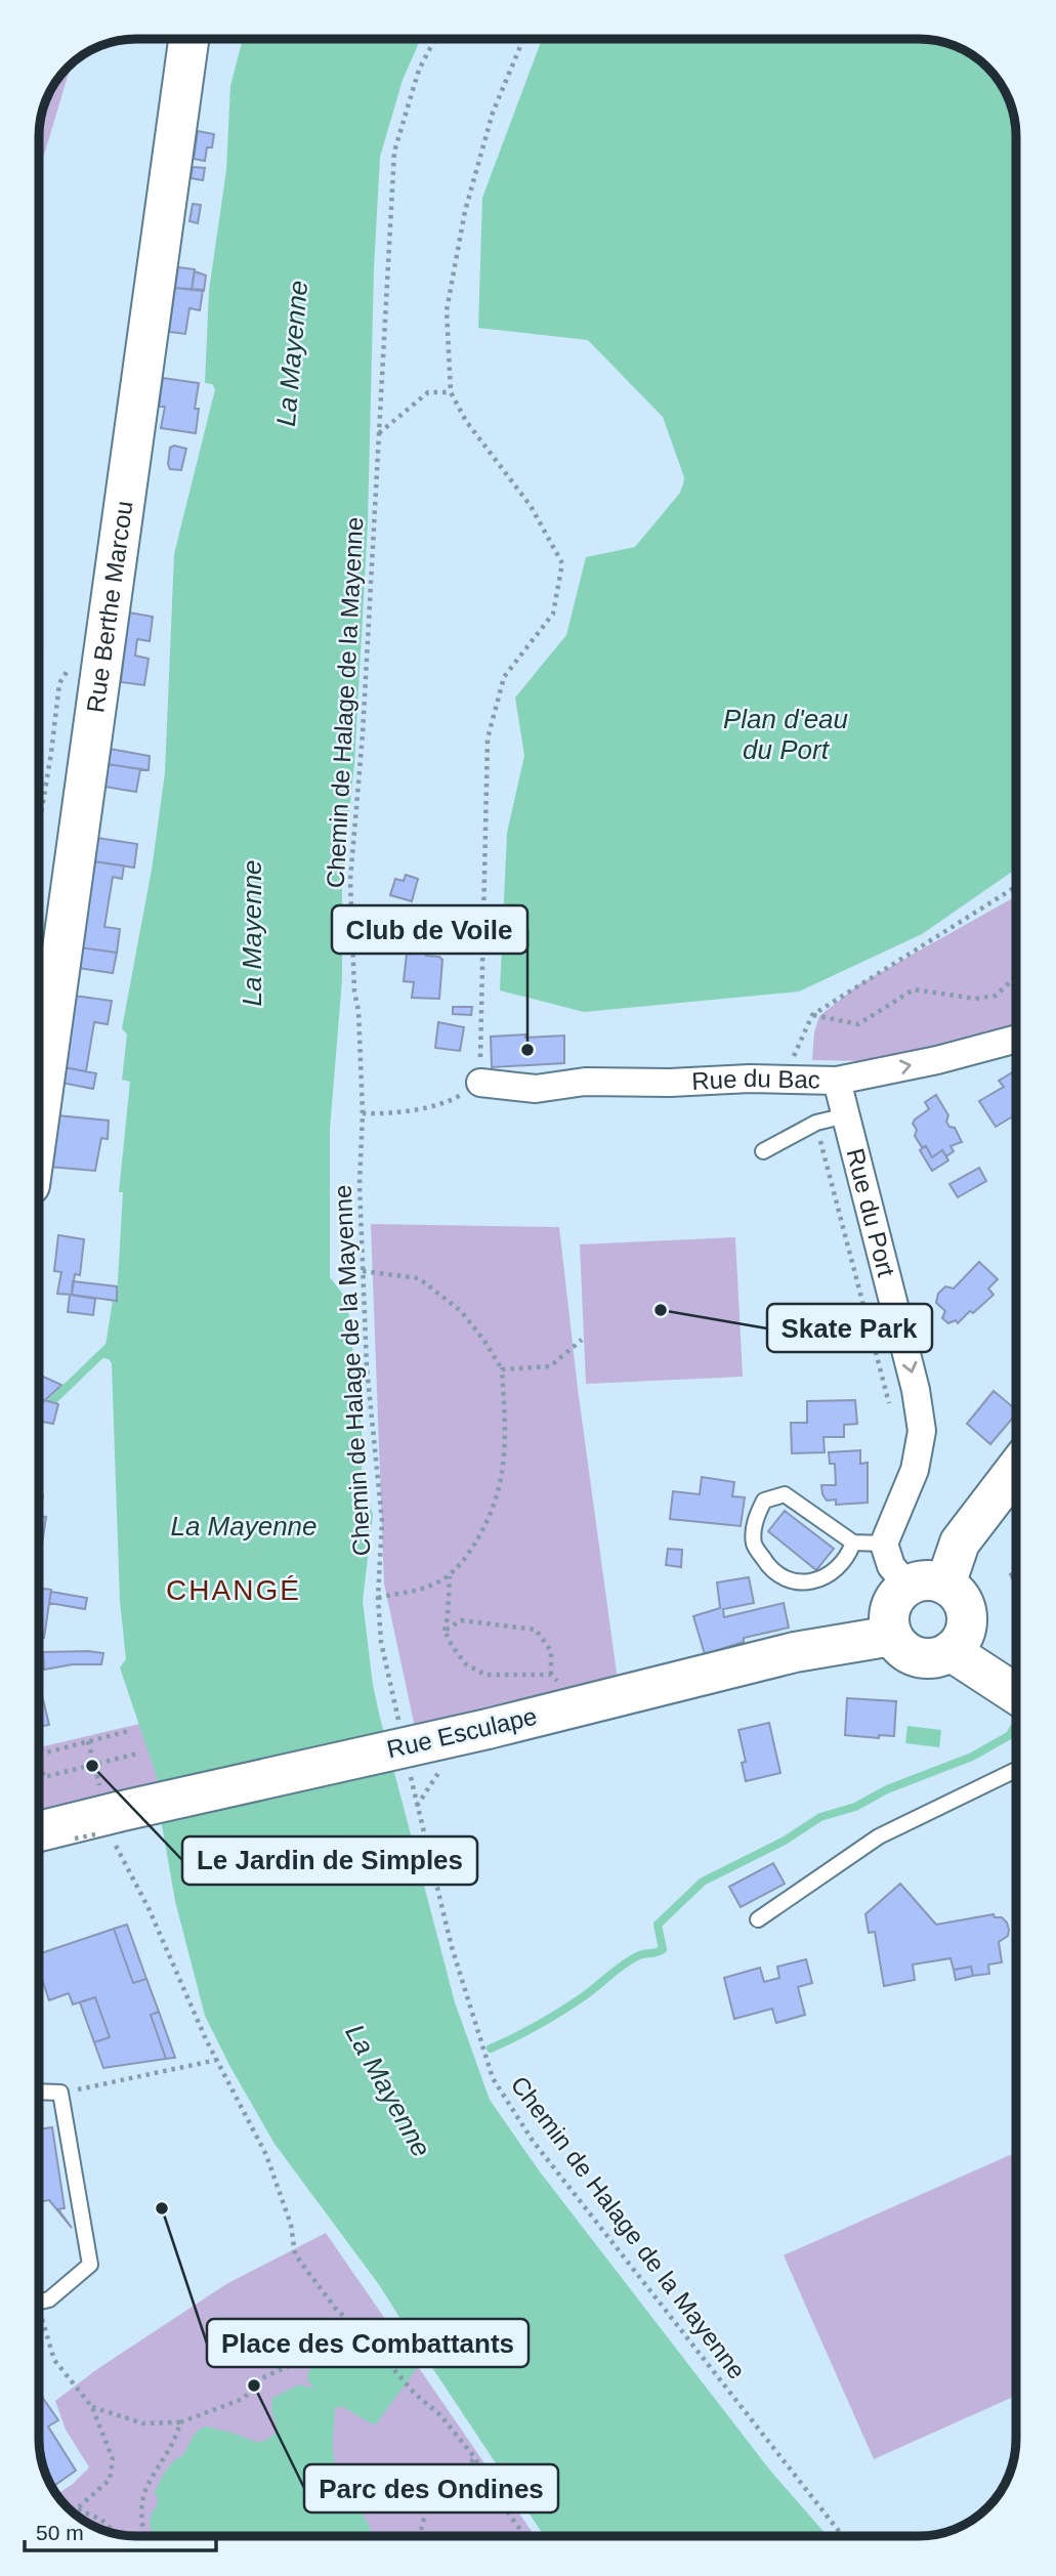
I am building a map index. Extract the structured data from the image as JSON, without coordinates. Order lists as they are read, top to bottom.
{
  "streets": {
    "street": [
      "Rue Berthe Marcou",
      "Rue du Bac",
      "Rue du Port",
      "Rue Esculape"
    ],
    "path": ["Chemin de Halage de la Mayenne"]
  },
  "crossings": [
    ["Rue du Bac", "Rue du Port"]
  ],
  "one_way": ["Rue du Port"],
  "districts": ["CHANGÉ"],
  "water": ["La Mayenne", "Plan d'eau du Port"],
  "places": [
    "Club de Voile",
    "Skate Park",
    "Le Jardin de Simples",
    "Place des Combattants",
    "Parc des Ondines"
  ],
  "scale_bar": "50 m"
}
